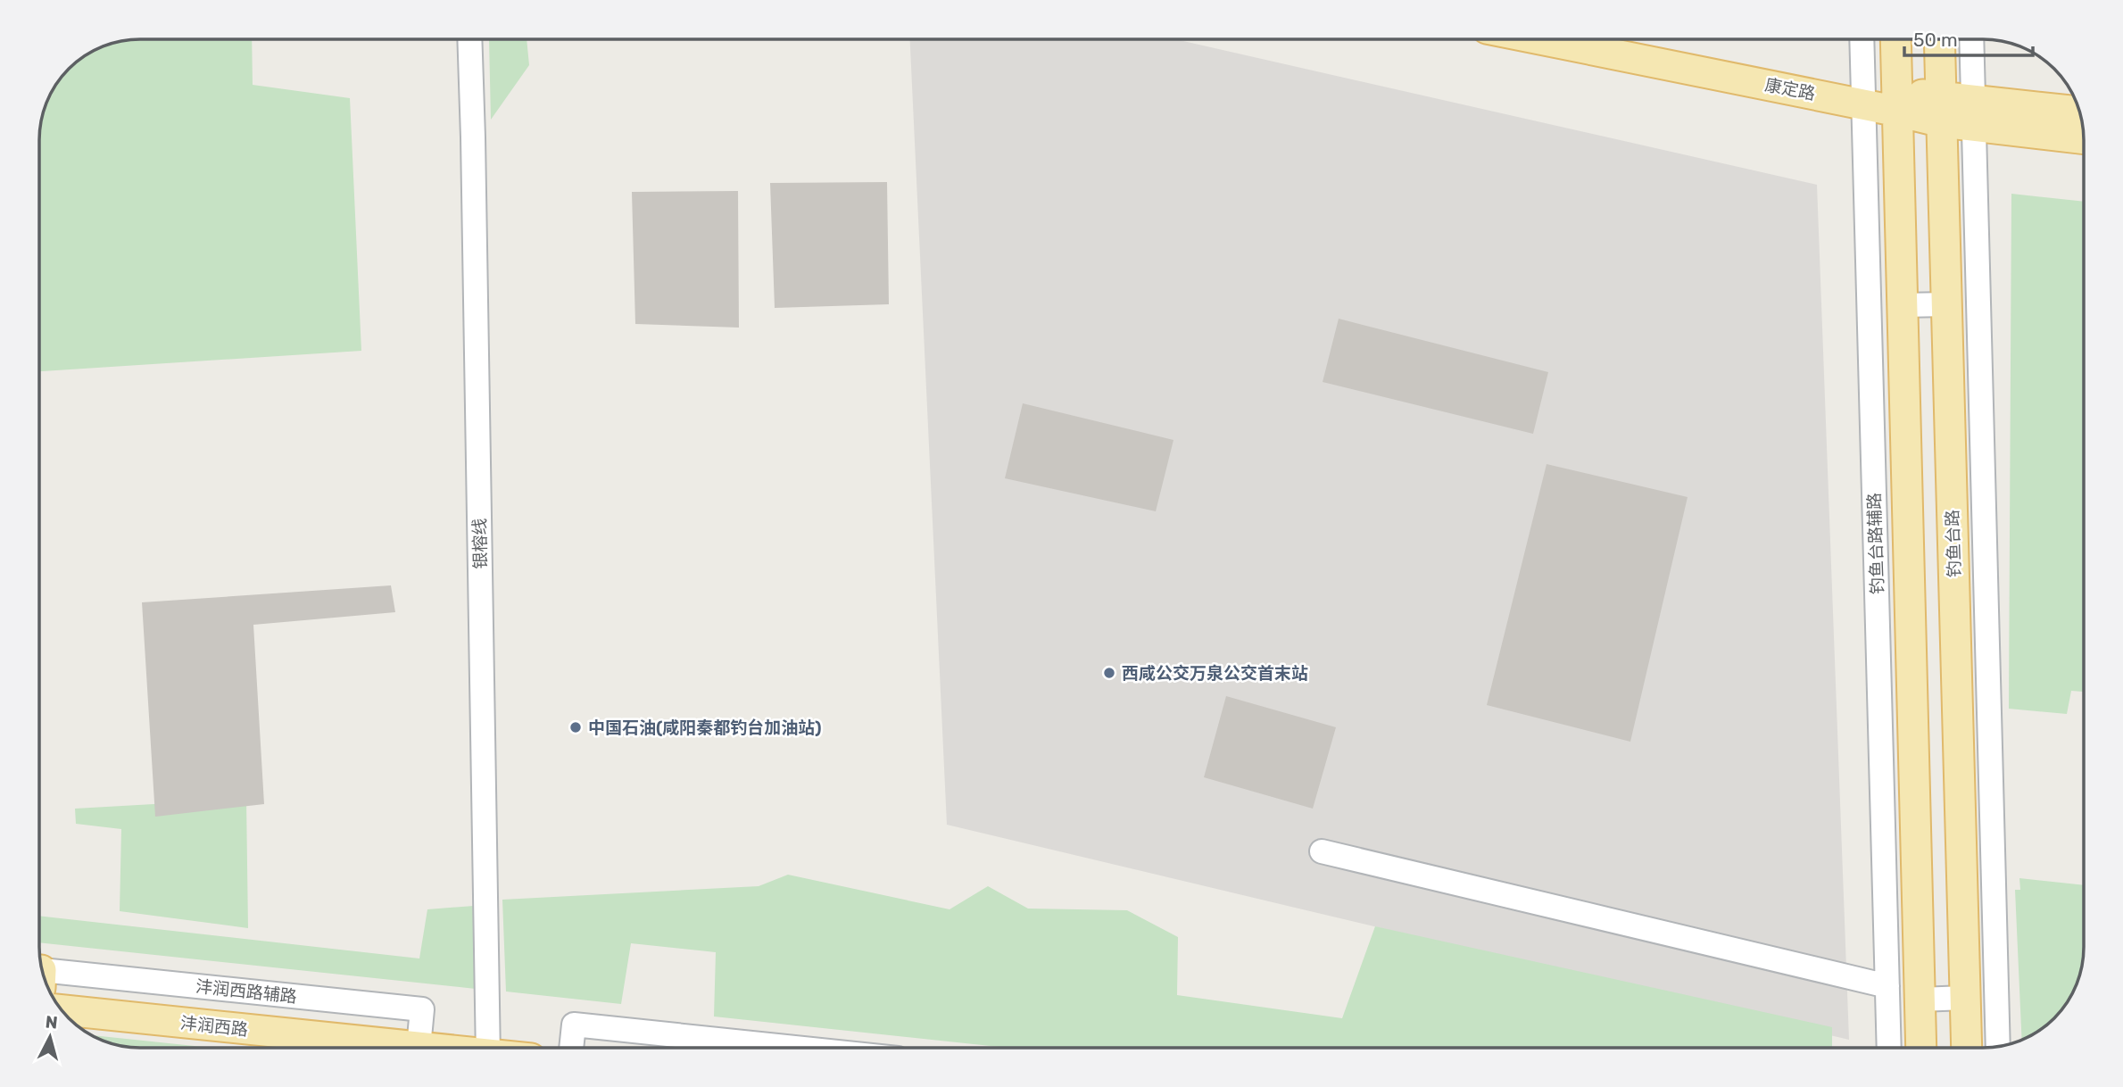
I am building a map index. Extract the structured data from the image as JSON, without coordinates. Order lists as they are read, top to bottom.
{
  "streets": {
    "main road": ["康定路", "钓鱼台路", "沣润西路"],
    "street": ["银榕线", "钓鱼台路辅路", "沣润西路辅路"]
  },
  "crossings": [
    ["康定路", "钓鱼台路辅路"],
    ["康定路", "钓鱼台路"],
    ["沣润西路辅路", "沣润西路"]
  ],
  "places": ["西咸公交万泉公交首末站", "中国石油(咸阳秦都钓台加油站)"],
  "scale_bar": "50 m",
  "north": "top"
}
